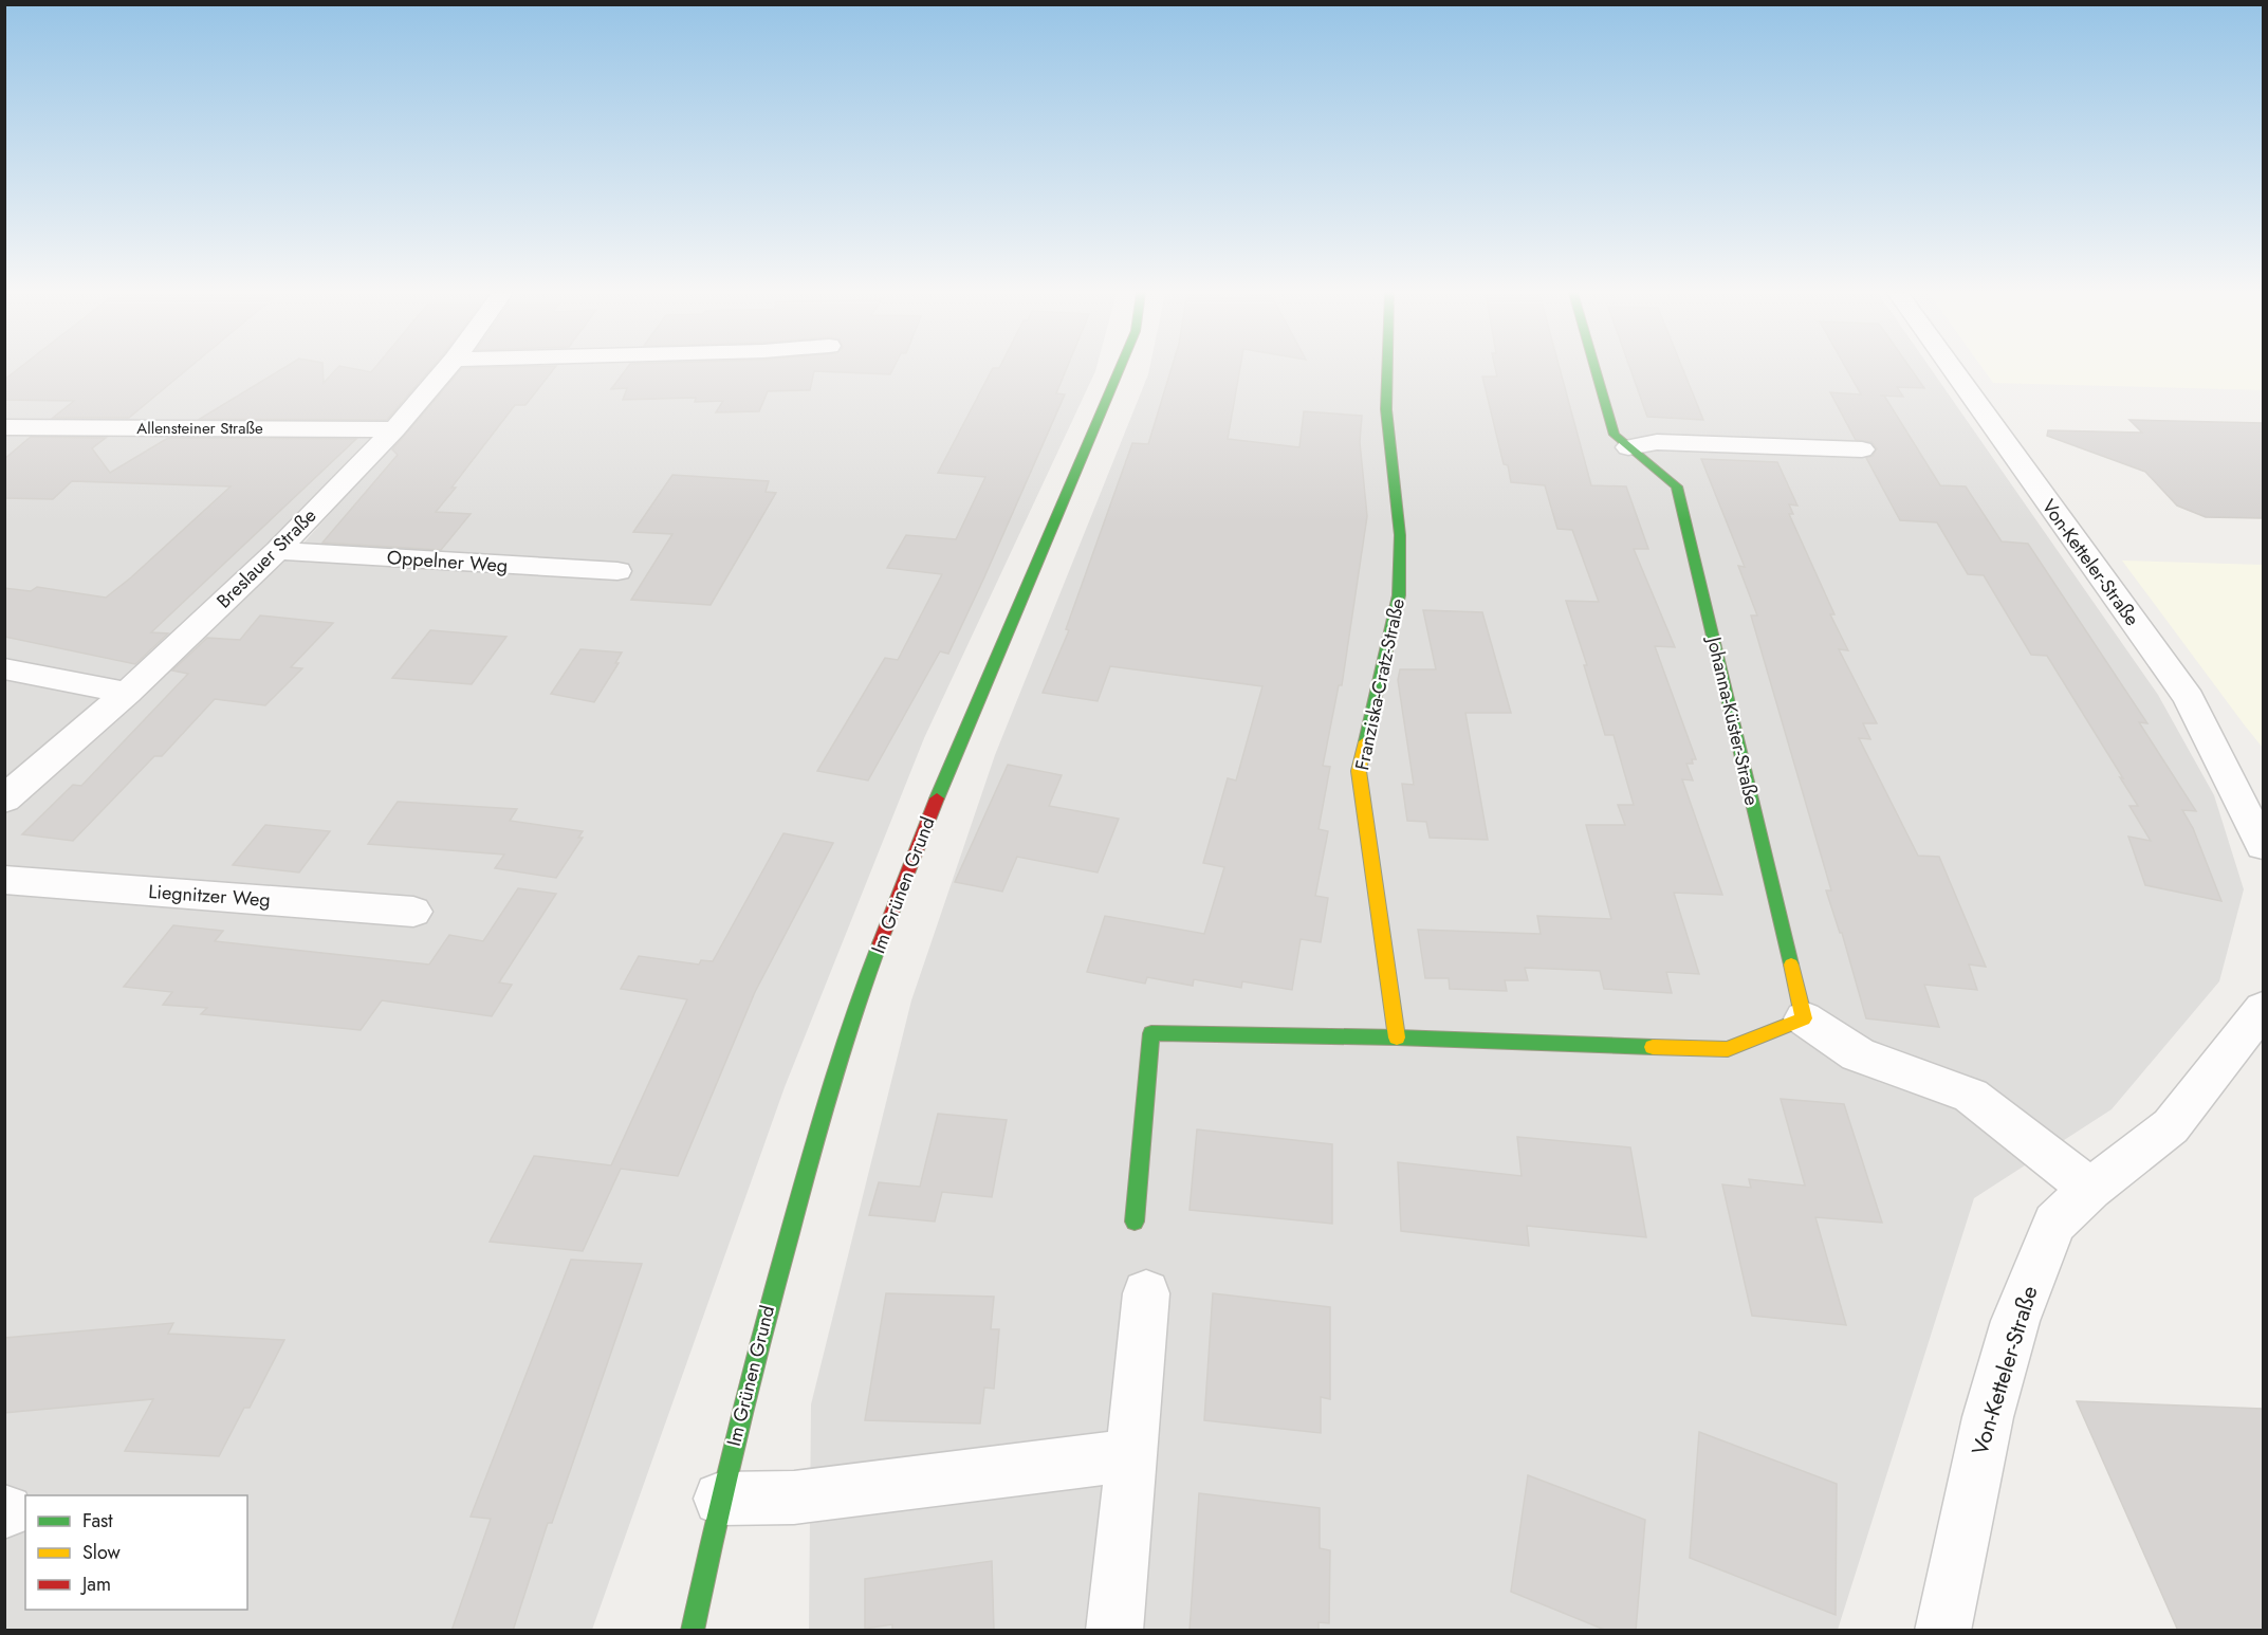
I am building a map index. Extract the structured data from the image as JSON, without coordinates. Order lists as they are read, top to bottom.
{
  "streets": {
    "street": [
      "Allensteiner Straße",
      "Breslauer Straße",
      "Oppelner Weg",
      "Von-Ketteler-Straße",
      "Franziska-Cratz-Straße",
      "Johanna-Küster-Straße",
      "Im Grünen Grund",
      "Liegnitzer Weg"
    ]
  },
  "crossings": [
    ["Allensteiner Straße", "Breslauer Straße"],
    ["Breslauer Straße", "Oppelner Weg"]
  ],
  "legend": ["Fast", "Slow", "Jam"]
}
